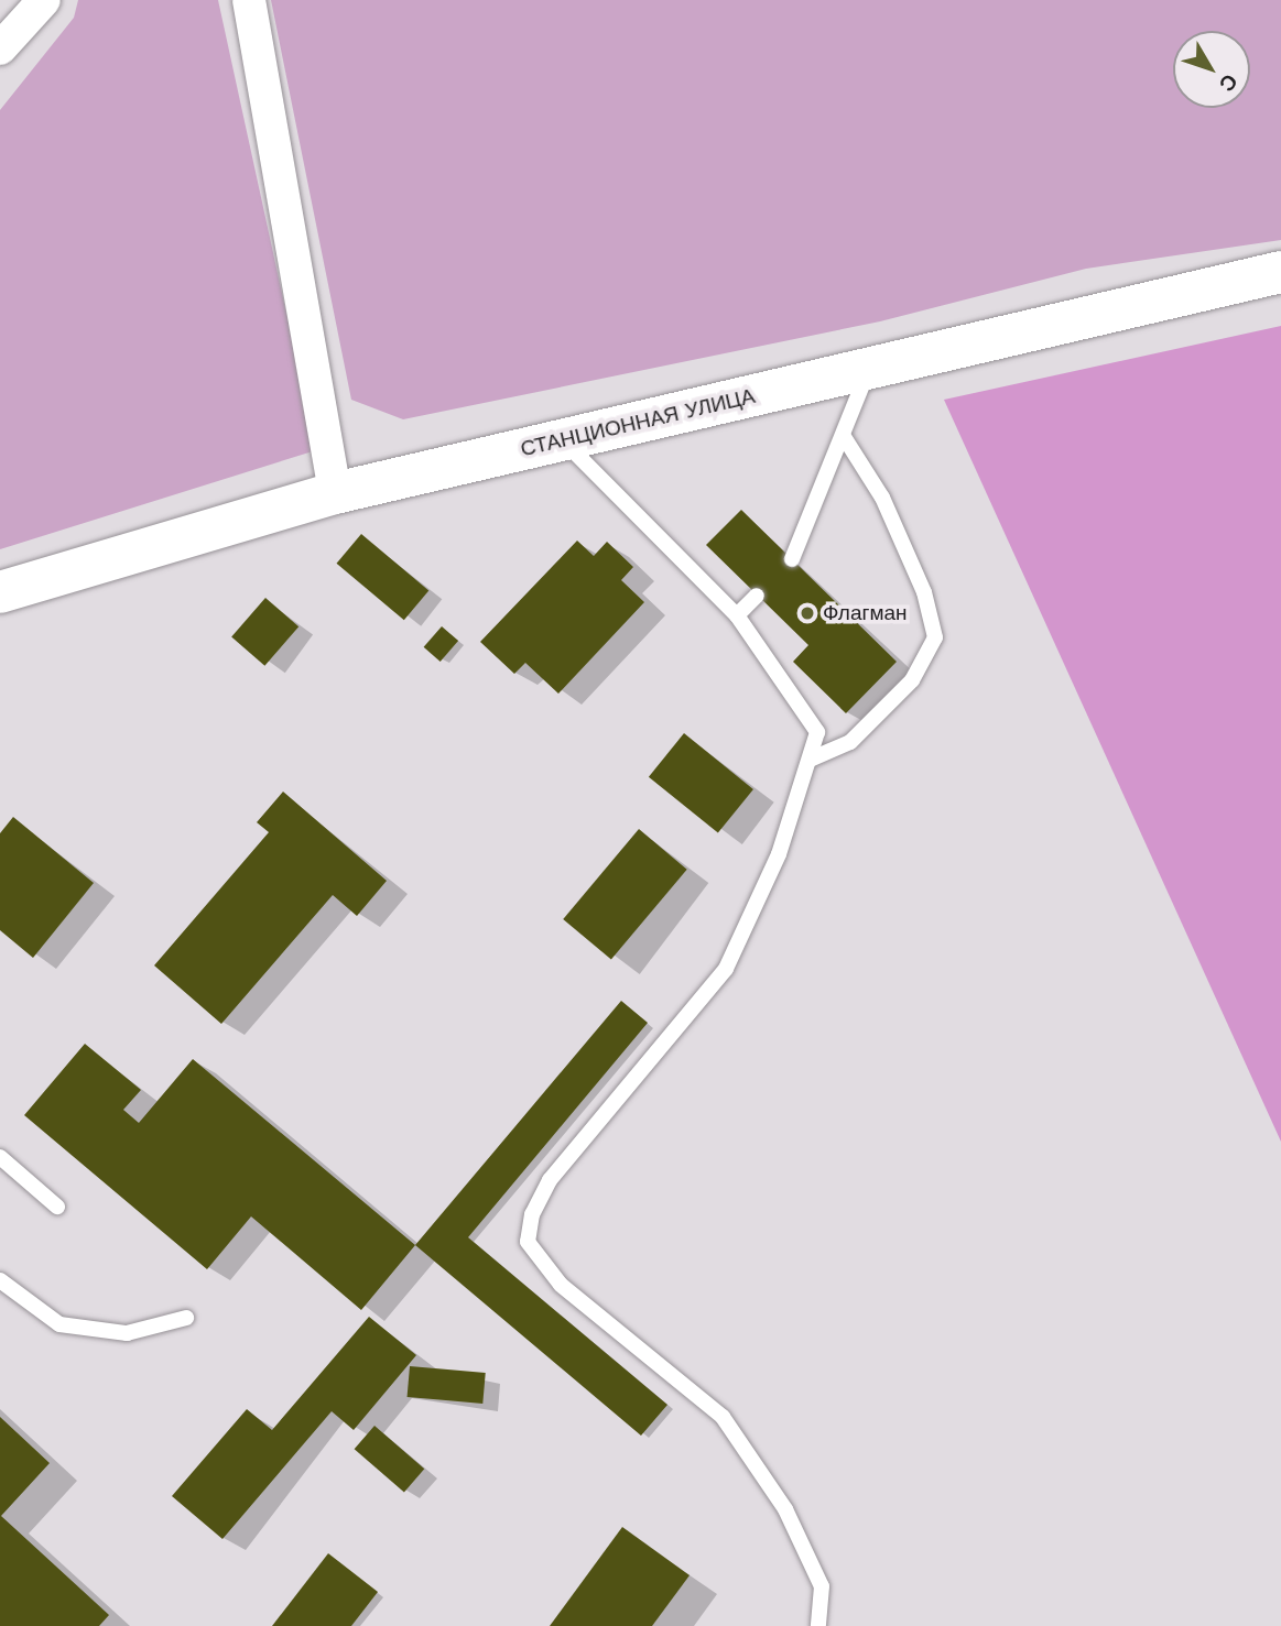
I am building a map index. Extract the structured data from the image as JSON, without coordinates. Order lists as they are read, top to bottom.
{
  "streets": {
    "main road": ["СТАНЦИОННАЯ УЛИЦА"]
  },
  "places": ["Флагман"],
  "north": "bottom right"
}
